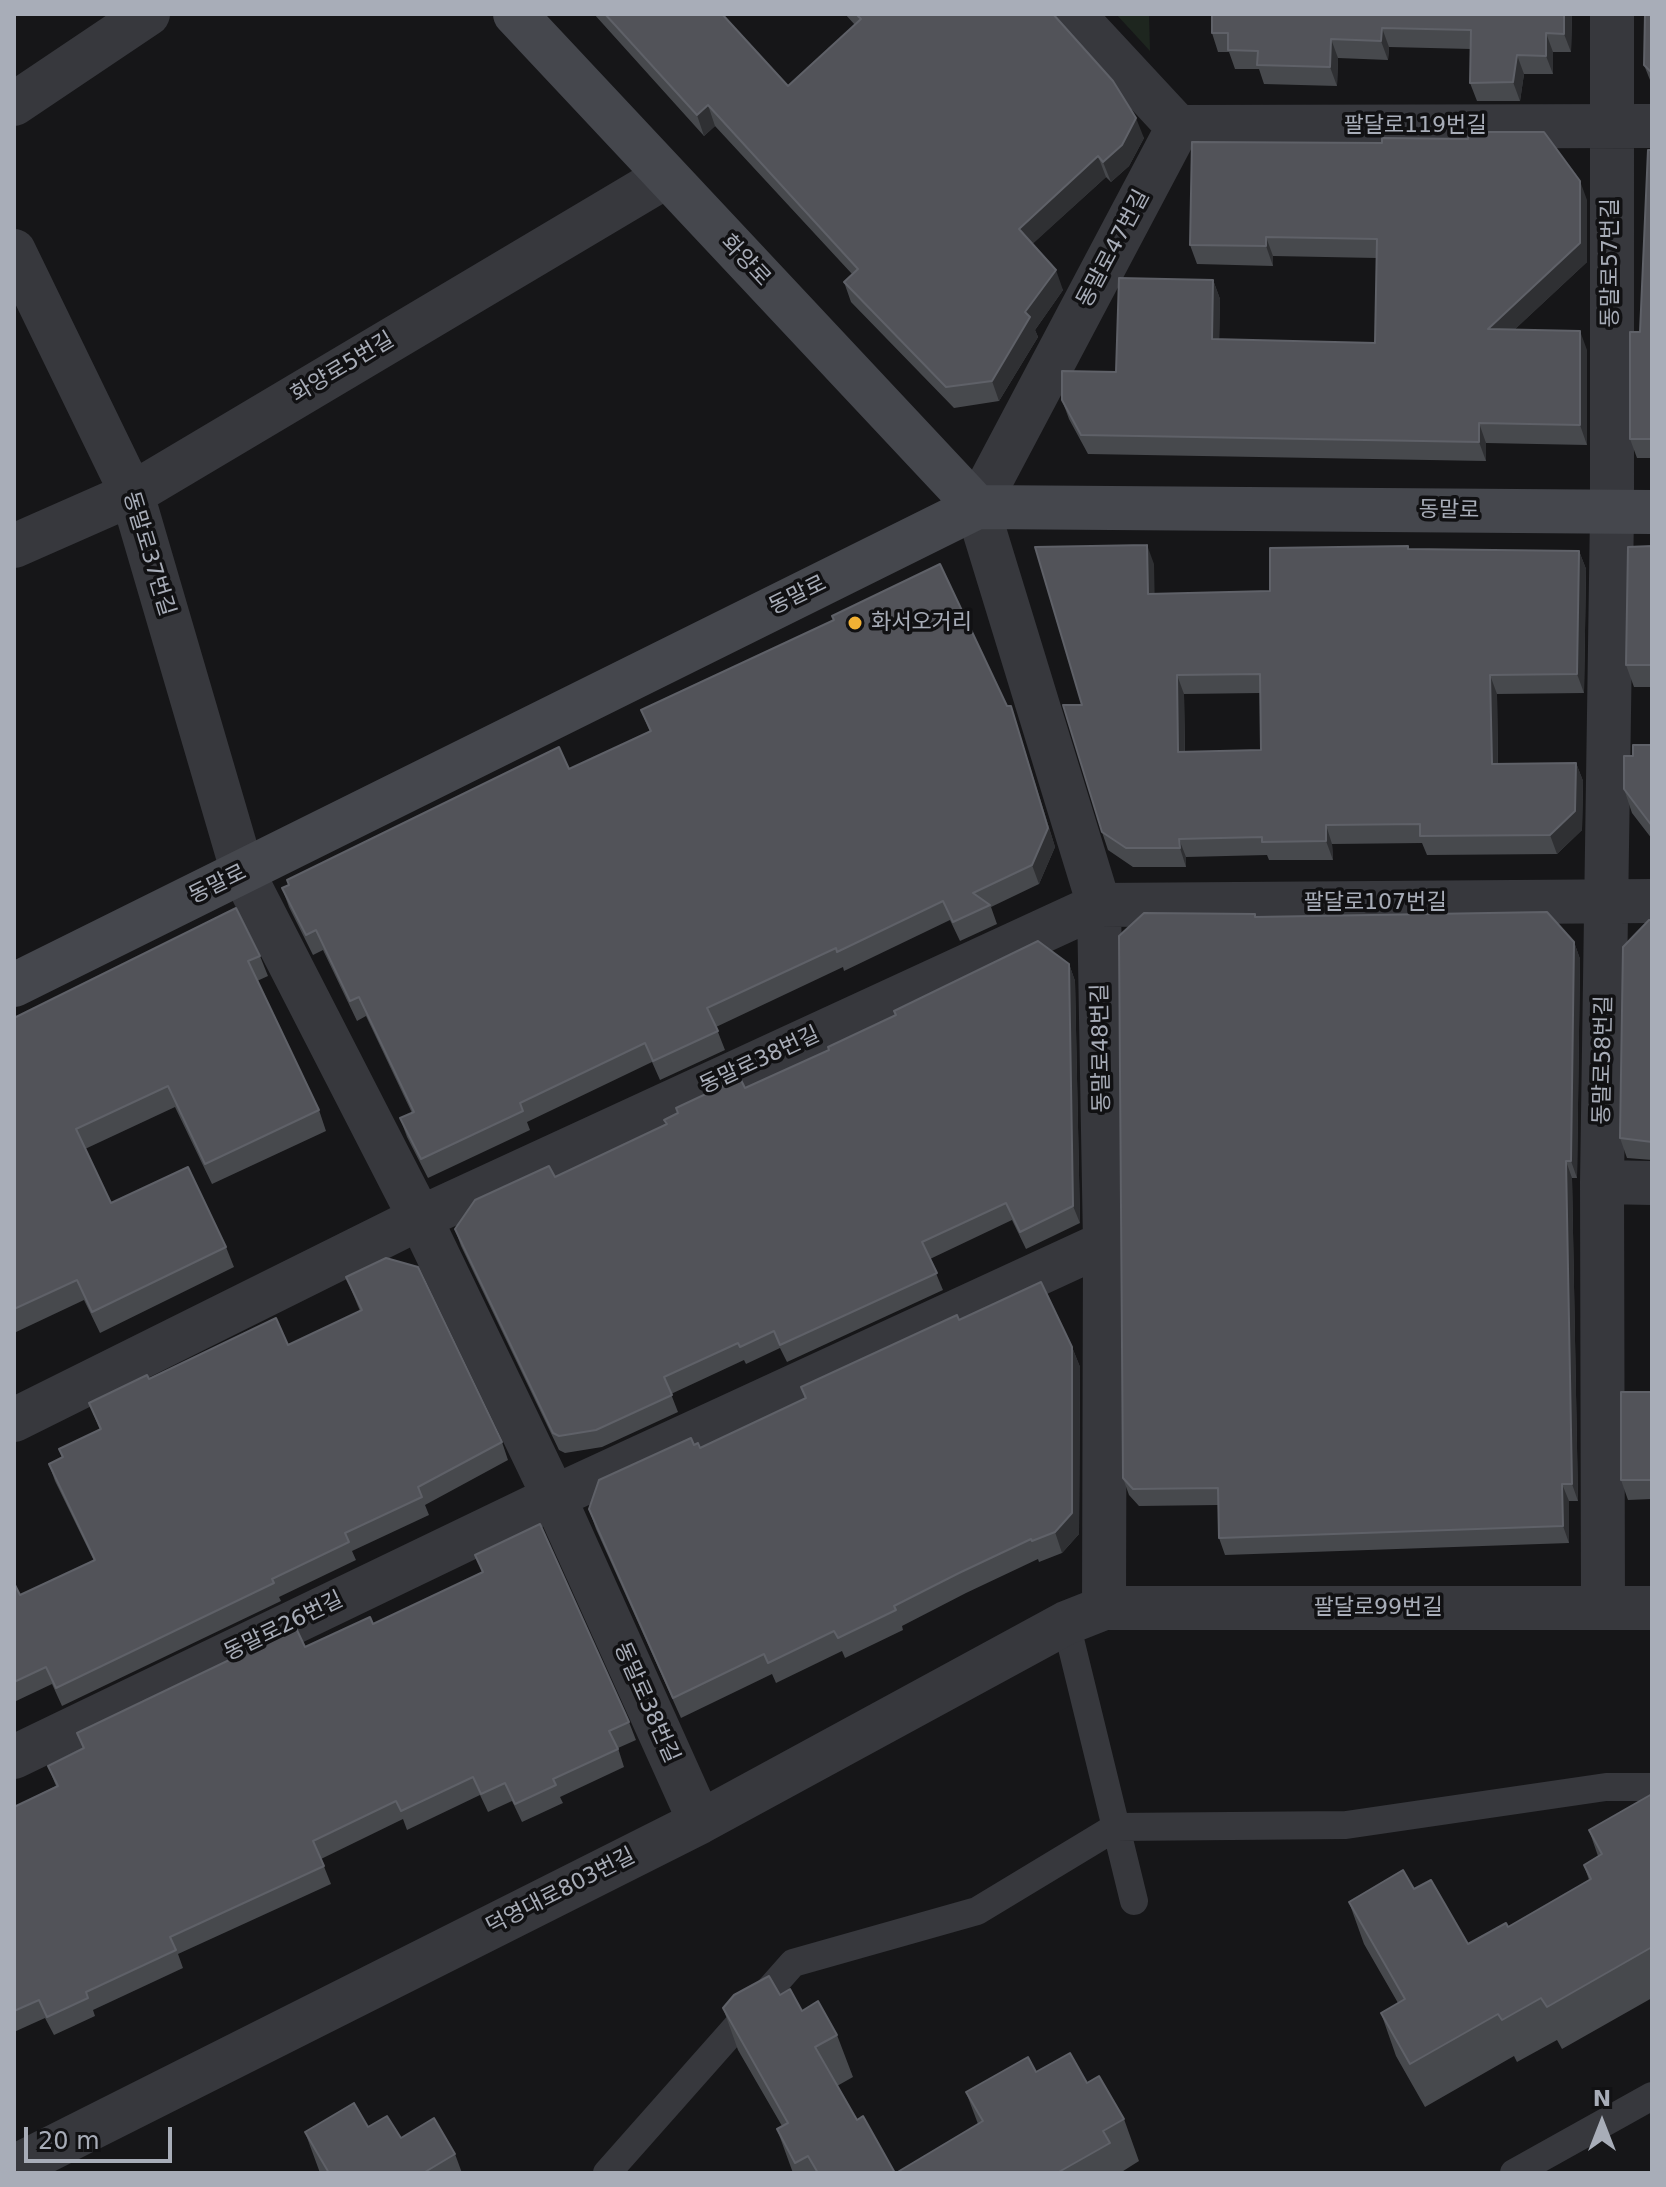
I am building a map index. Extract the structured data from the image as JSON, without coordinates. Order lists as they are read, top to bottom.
{
  "streets": {
    "street": [
      "팔달로119번길",
      "동말로47번길",
      "화양로",
      "동말로57번길",
      "화양로5번길",
      "동말로",
      "동말로37번길",
      "팔달로107번길",
      "동말로48번길",
      "동말로58번길",
      "동말로38번길",
      "팔달로99번길",
      "동말로26번길",
      "덕영대로803번길"
    ]
  },
  "crossings": [
    ["팔달로119번길", "동말로47번길"],
    ["팔달로119번길", "동말로57번길"],
    ["동말로47번길", "화양로"],
    ["동말로47번길", "동말로"],
    ["동말로47번길", "동말로48번길"],
    ["화양로", "화양로5번길"],
    ["화양로", "동말로"],
    ["화양로", "동말로48번길"],
    ["동말로57번길", "동말로"],
    ["동말로57번길", "동말로58번길"],
    ["화양로5번길", "동말로37번길"],
    ["동말로", "동말로37번길"],
    ["동말로", "동말로48번길"],
    ["동말로", "동말로58번길"],
    ["동말로", "동말로38번길"],
    ["동말로37번길", "동말로38번길"],
    ["팔달로107번길", "동말로48번길"],
    ["팔달로107번길", "동말로58번길"],
    ["팔달로107번길", "동말로38번길"],
    ["동말로48번길", "동말로38번길"],
    ["동말로48번길", "팔달로99번길"],
    ["동말로48번길", "덕영대로803번길"],
    ["동말로58번길", "팔달로99번길"],
    ["동말로38번길", "동말로26번길"],
    ["동말로38번길", "덕영대로803번길"],
    ["팔달로99번길", "덕영대로803번길"]
  ],
  "places": ["화서오거리"],
  "scale_bar": "20 m",
  "north": "top"
}
